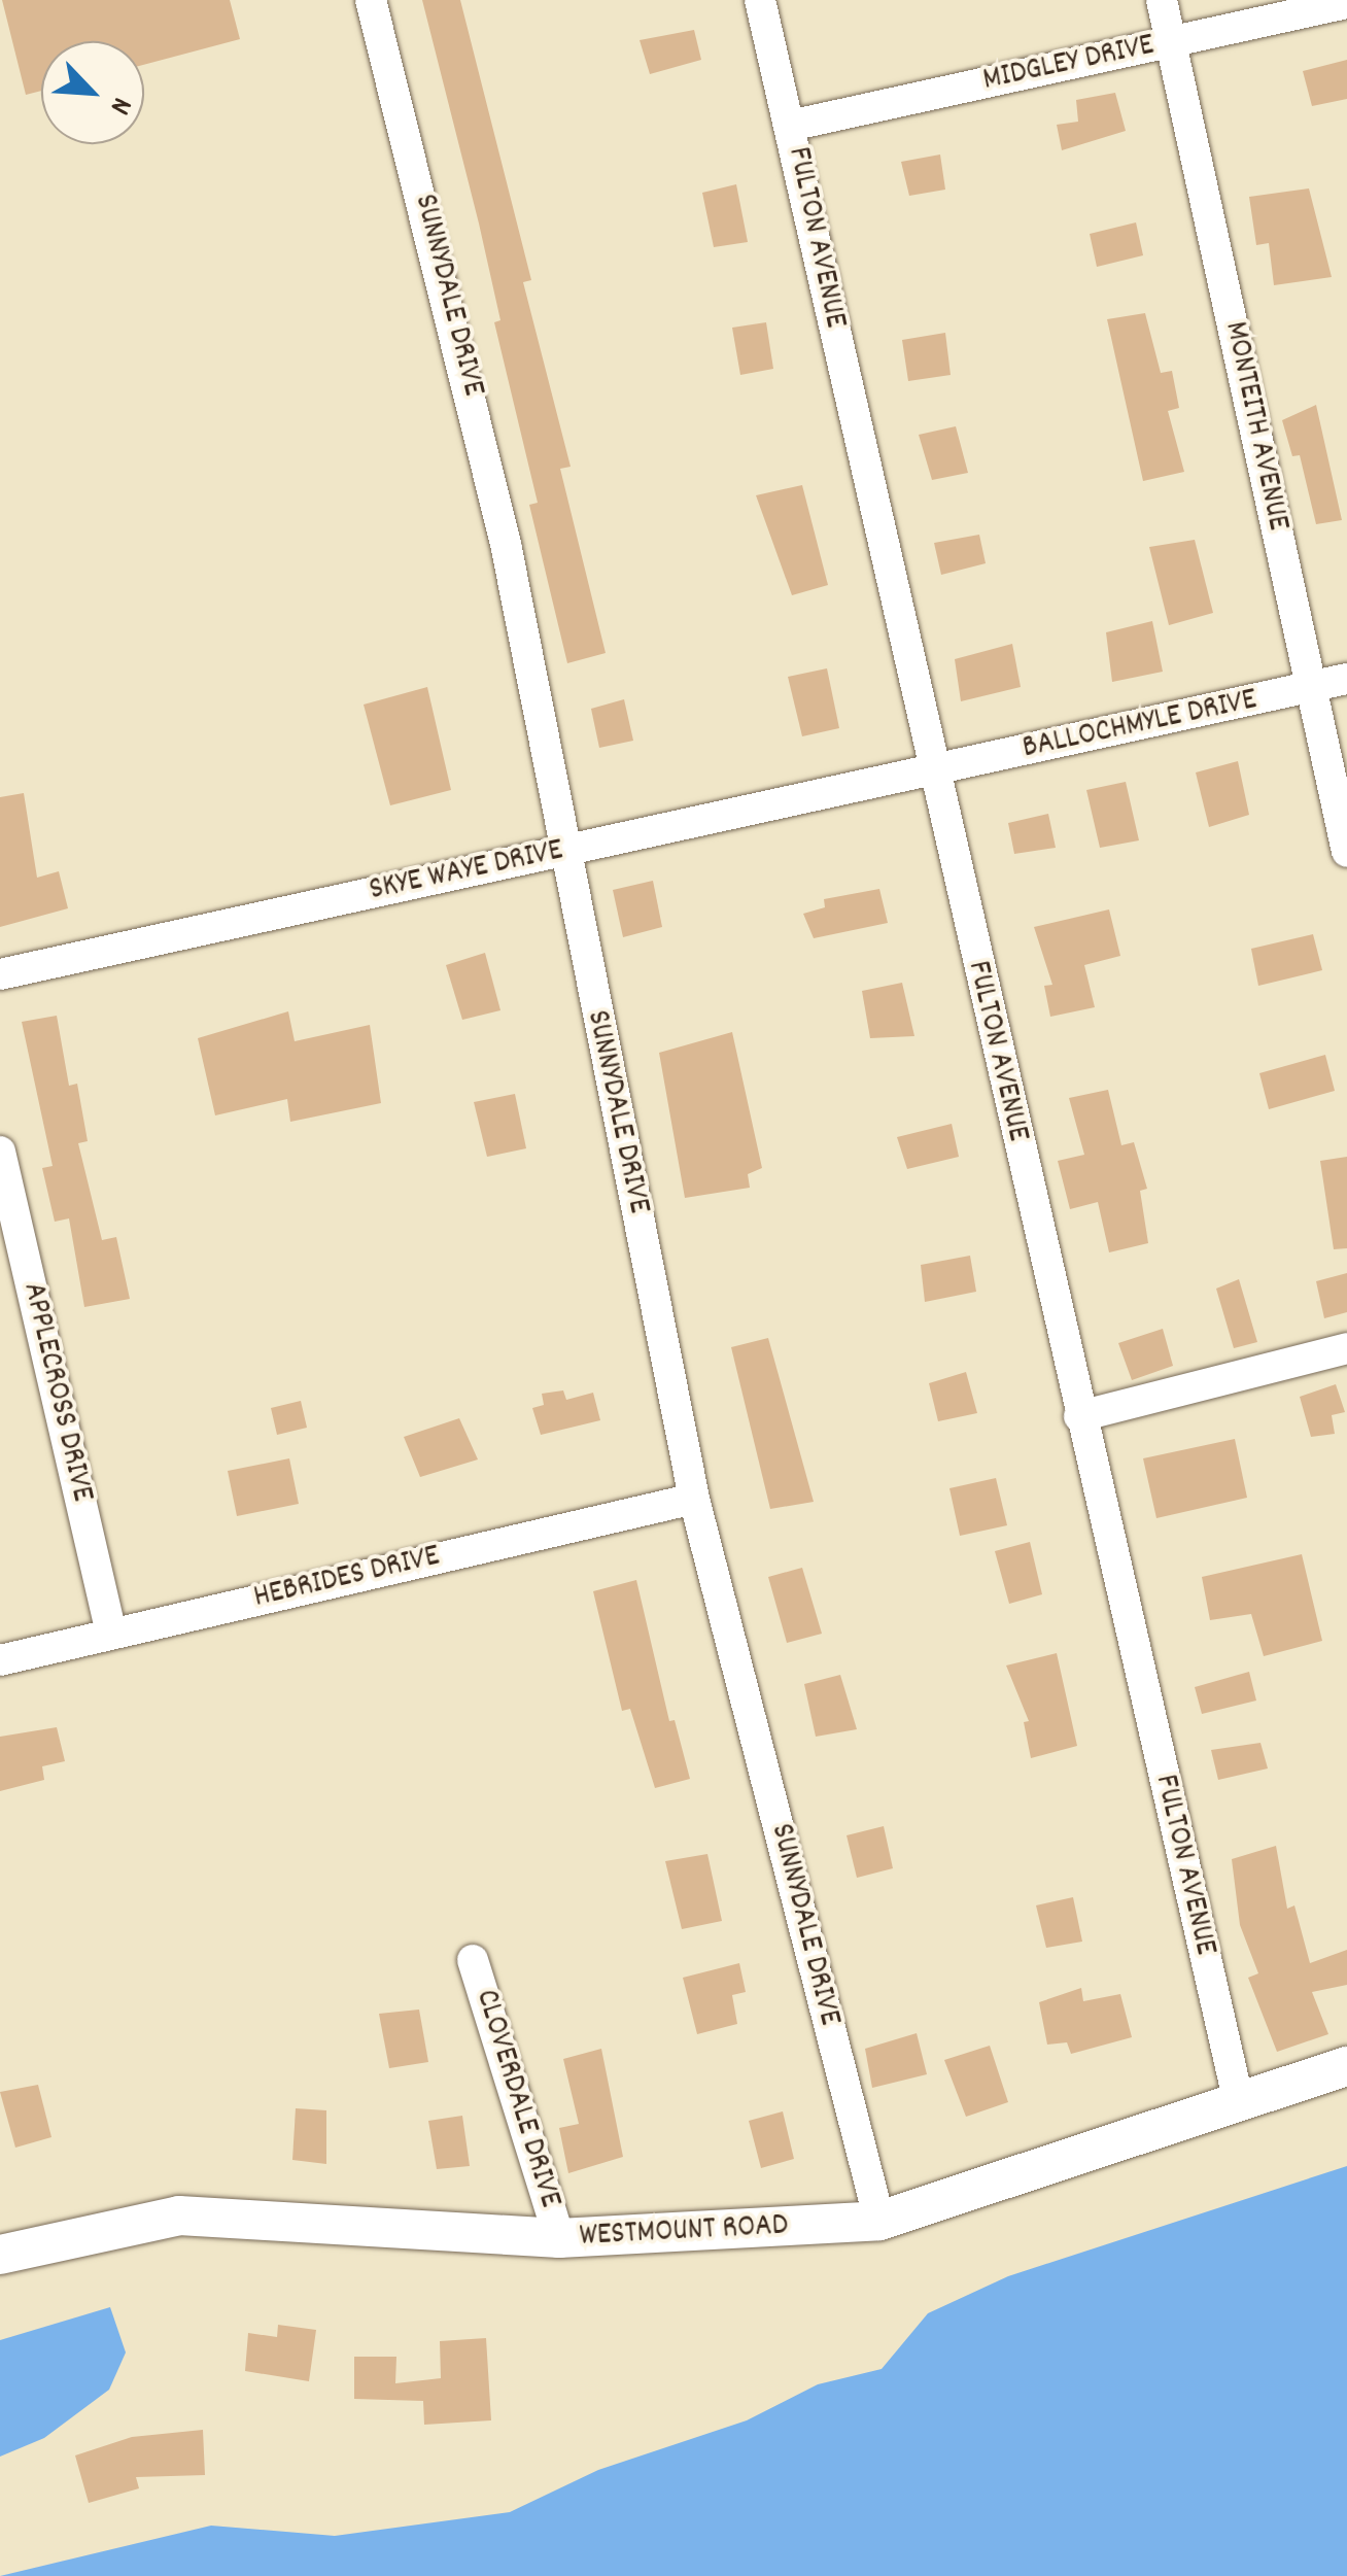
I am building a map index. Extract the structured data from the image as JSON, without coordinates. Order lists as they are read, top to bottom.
{
  "streets": {
    "main road": ["WESTMOUNT ROAD"],
    "street": [
      "MIDGLEY DRIVE",
      "FULTON AVENUE",
      "SUNNYDALE DRIVE",
      "MONTEITH AVENUE",
      "BALLOCHMYLE DRIVE",
      "SKYE WAYE DRIVE",
      "APPLECROSS DRIVE",
      "HEBRIDES DRIVE",
      "CLOVERDALE DRIVE"
    ]
  },
  "crossings": [
    ["MIDGLEY DRIVE", "FULTON AVENUE"],
    ["MIDGLEY DRIVE", "MONTEITH AVENUE"],
    ["FULTON AVENUE", "BALLOCHMYLE DRIVE"],
    ["FULTON AVENUE", "SKYE WAYE DRIVE"],
    ["FULTON AVENUE", "WESTMOUNT ROAD"],
    ["SUNNYDALE DRIVE", "SKYE WAYE DRIVE"],
    ["SUNNYDALE DRIVE", "HEBRIDES DRIVE"],
    ["SUNNYDALE DRIVE", "WESTMOUNT ROAD"],
    ["MONTEITH AVENUE", "BALLOCHMYLE DRIVE"],
    ["BALLOCHMYLE DRIVE", "SKYE WAYE DRIVE"],
    ["APPLECROSS DRIVE", "HEBRIDES DRIVE"],
    ["CLOVERDALE DRIVE", "WESTMOUNT ROAD"]
  ],
  "north": "bottom right"
}
